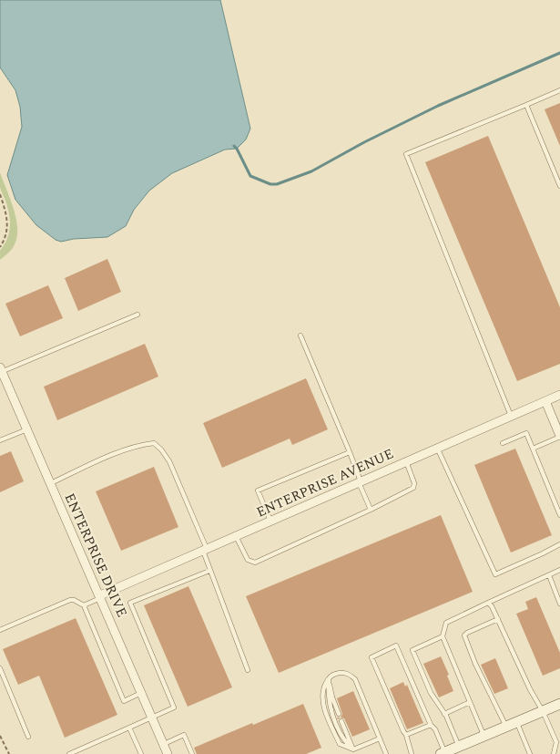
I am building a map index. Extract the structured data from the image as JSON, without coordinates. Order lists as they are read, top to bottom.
{
  "streets": {
    "street": ["ENTERPRISE AVENUE", "ENTERPRISE DRIVE"]
  },
  "crossings": [
    ["ENTERPRISE AVENUE", "ENTERPRISE DRIVE"]
  ]
}
